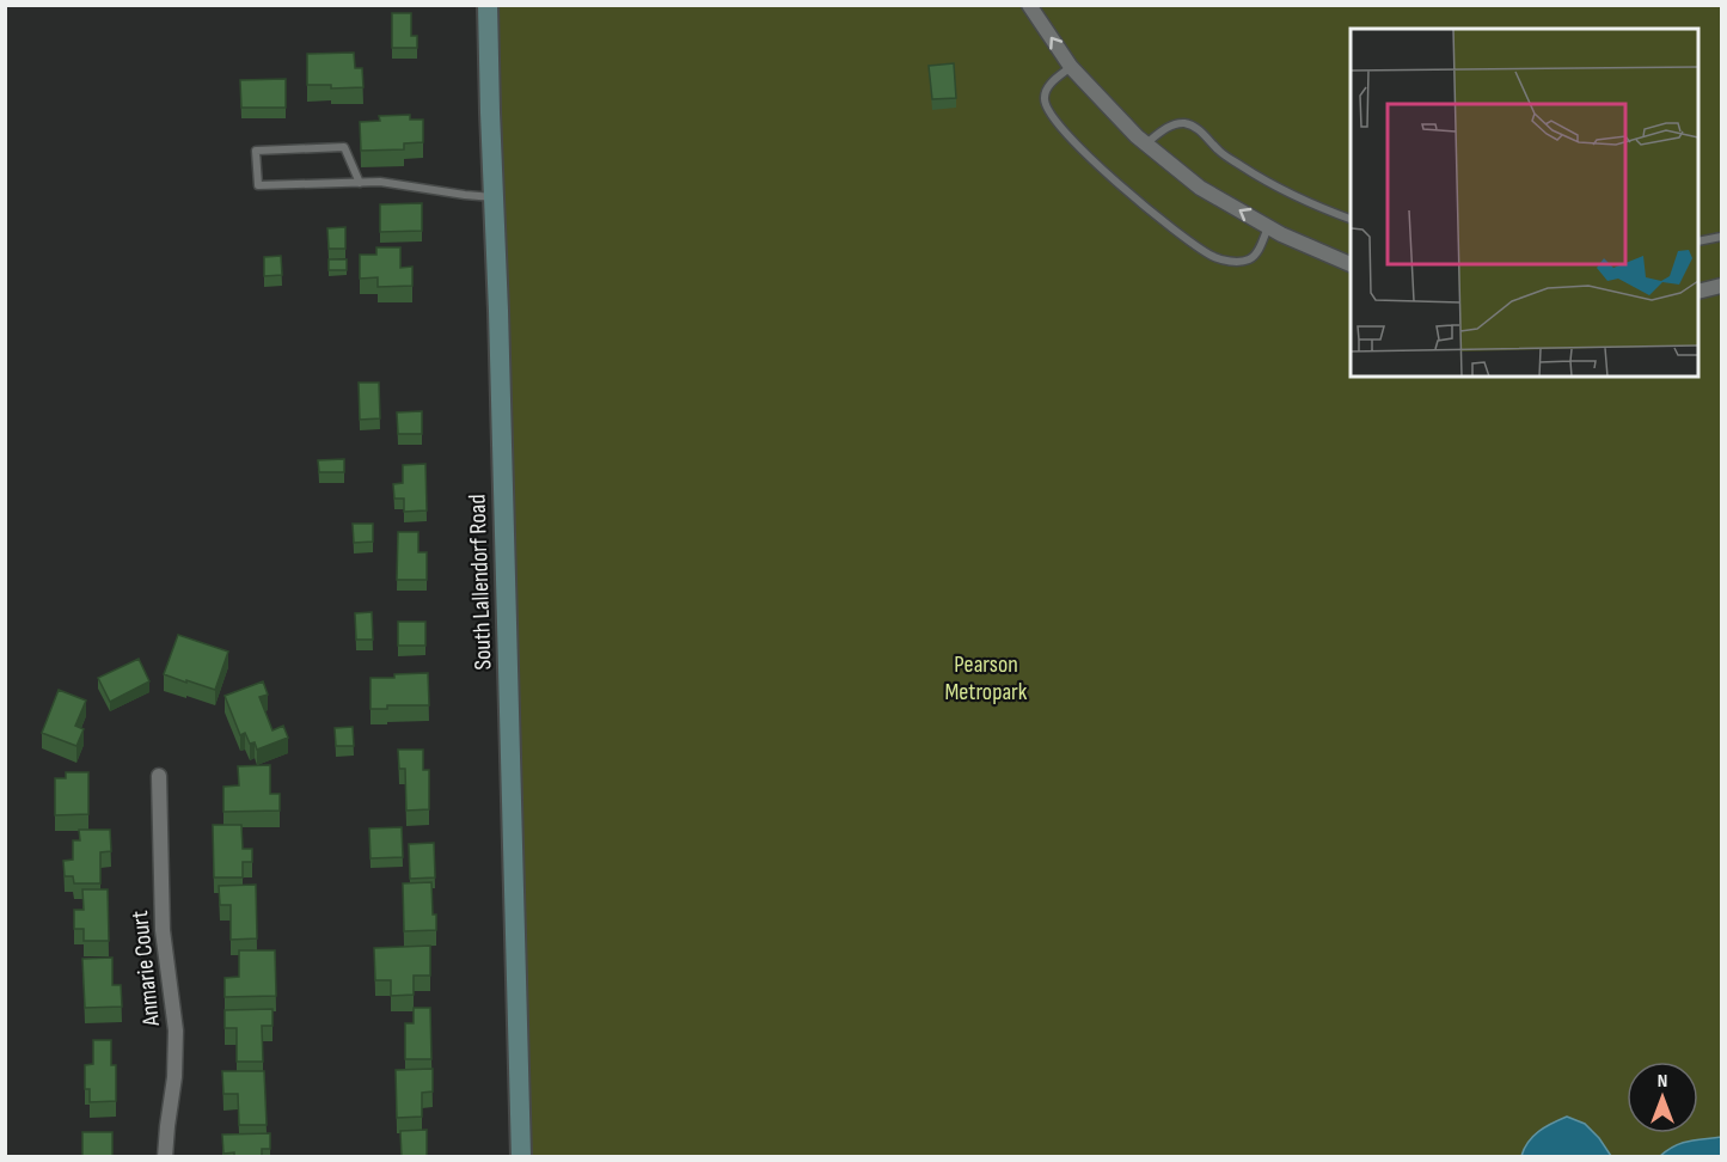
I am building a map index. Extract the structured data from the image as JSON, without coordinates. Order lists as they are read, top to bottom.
{
  "streets": {
    "street": ["South Lallendorf Road", "Anmarie Court"]
  },
  "parks": ["Pearson Metropark"],
  "north": "top"
}
